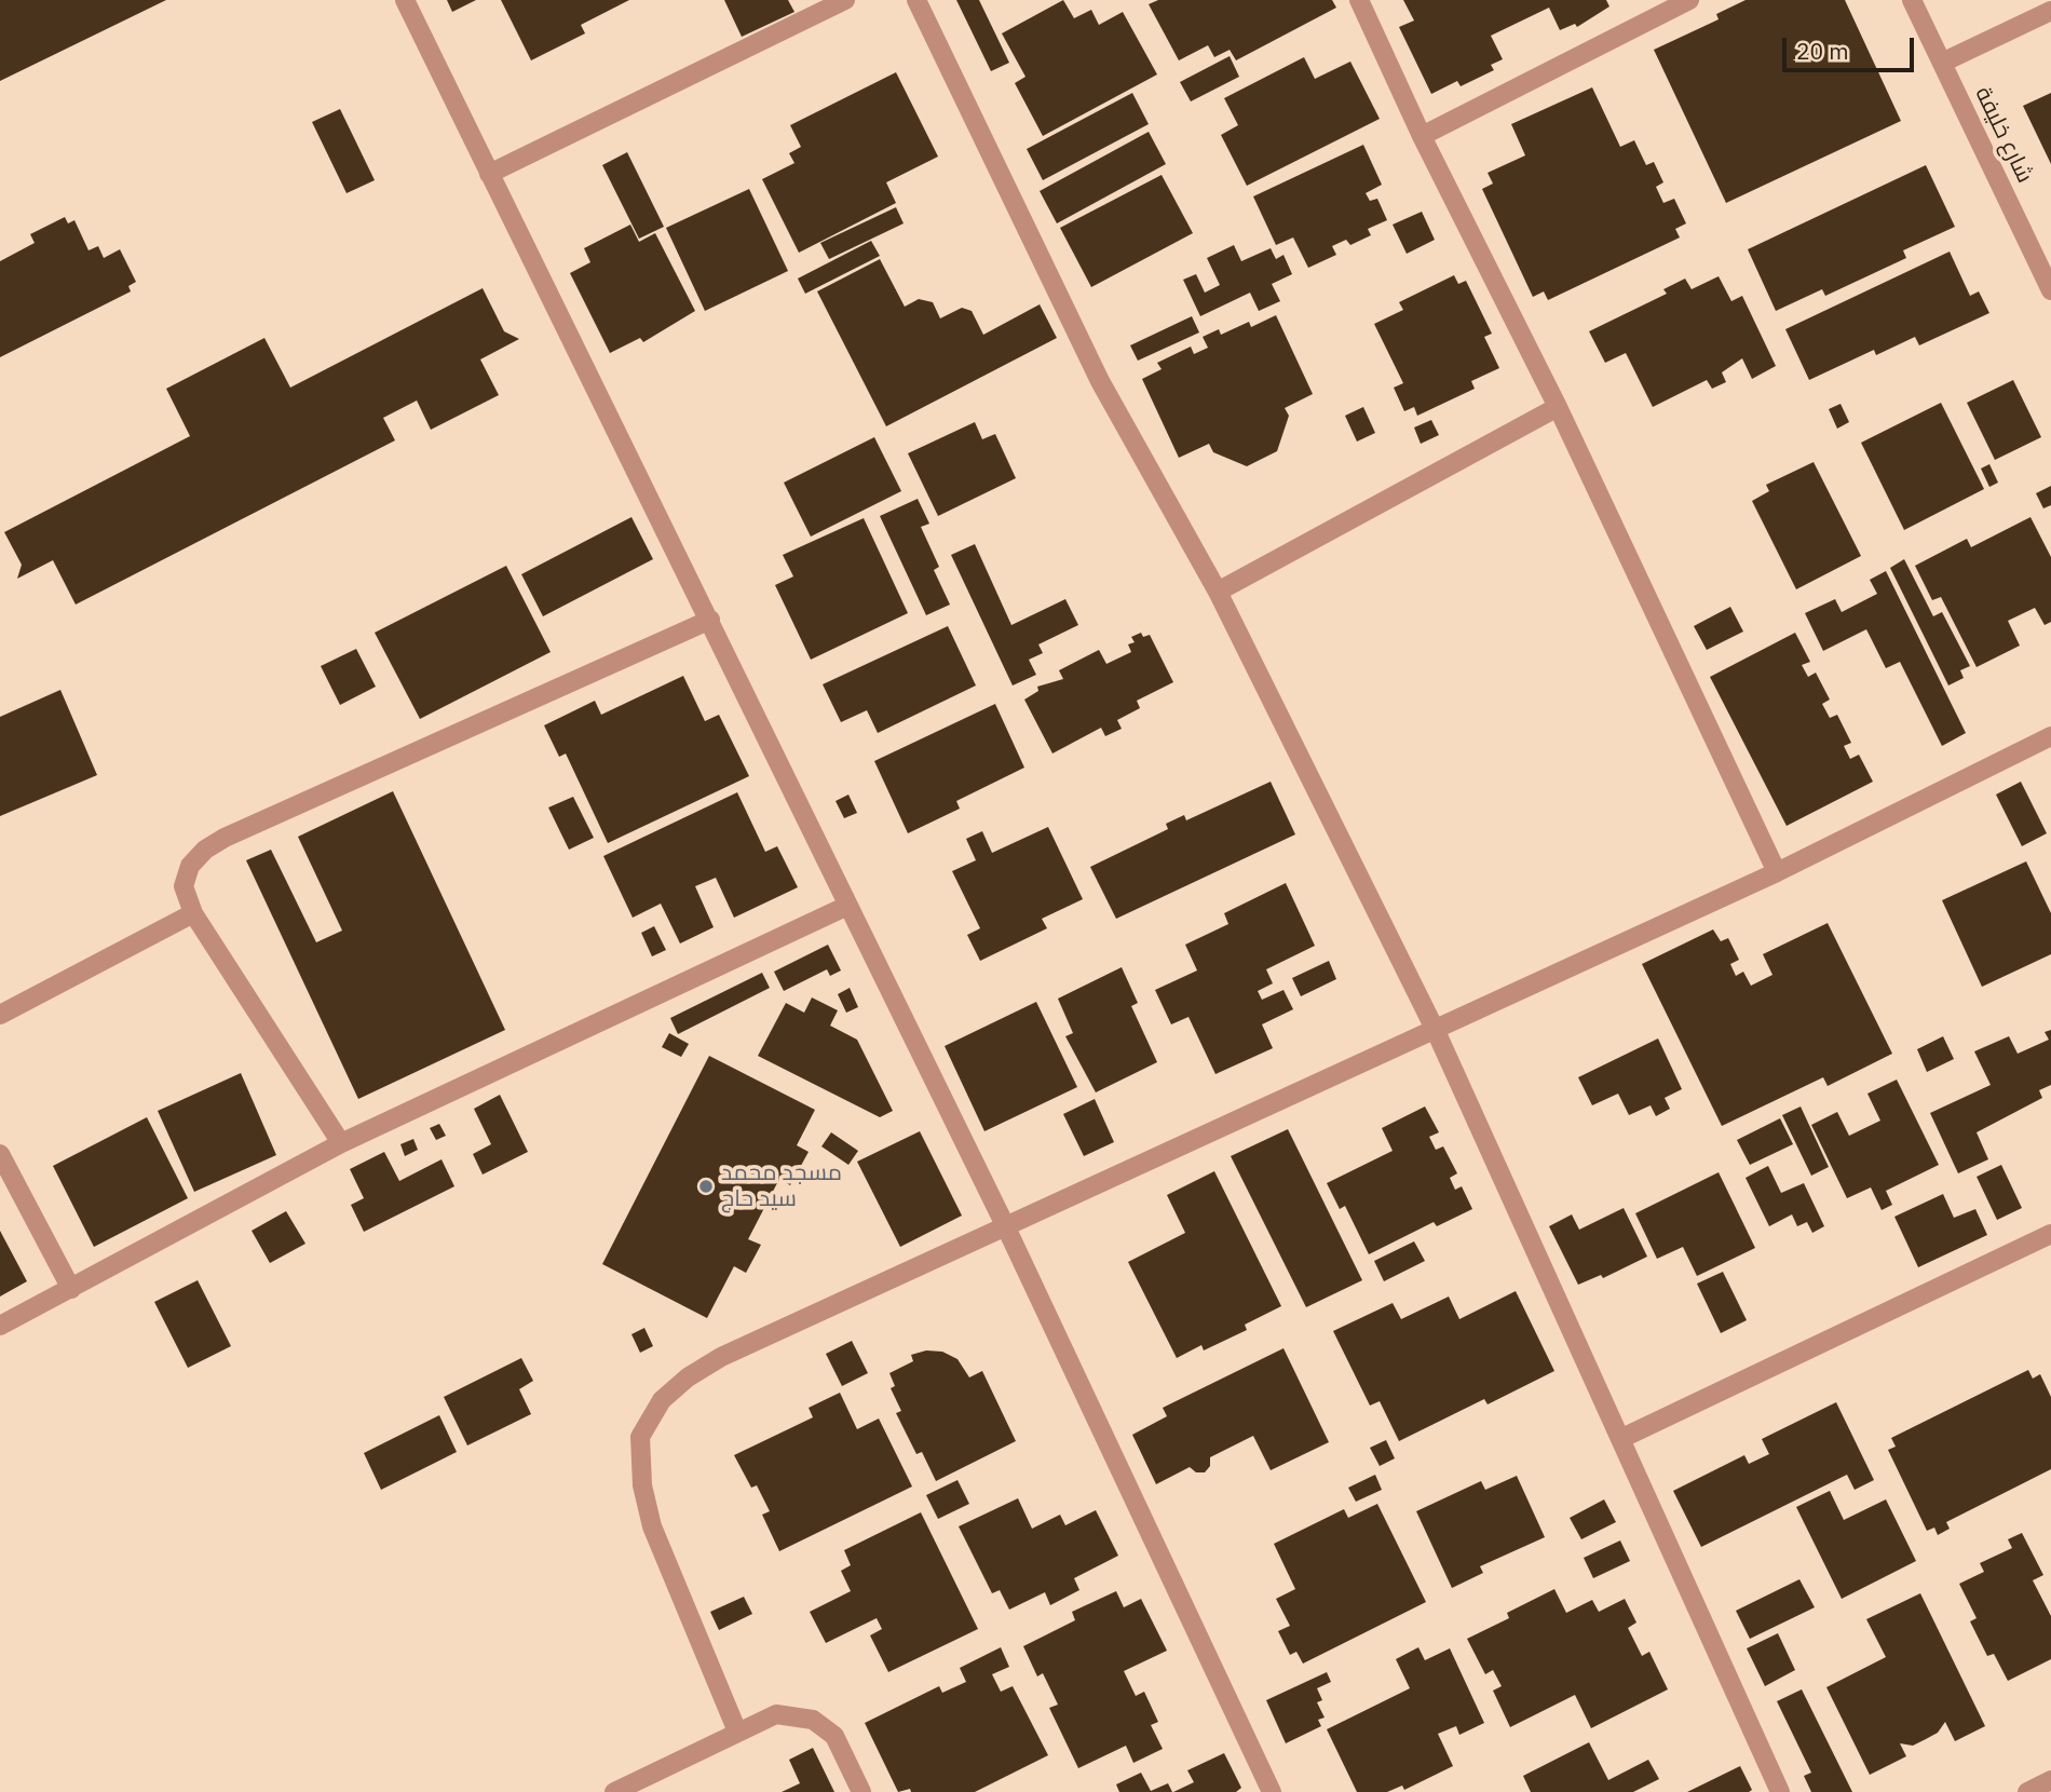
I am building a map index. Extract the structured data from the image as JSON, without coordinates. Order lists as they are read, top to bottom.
{
  "streets": {
    "street": ["شارع خليفة"]
  },
  "places": ["مسجد محمد سيد حاج"],
  "scale_bar": "20 m"
}
